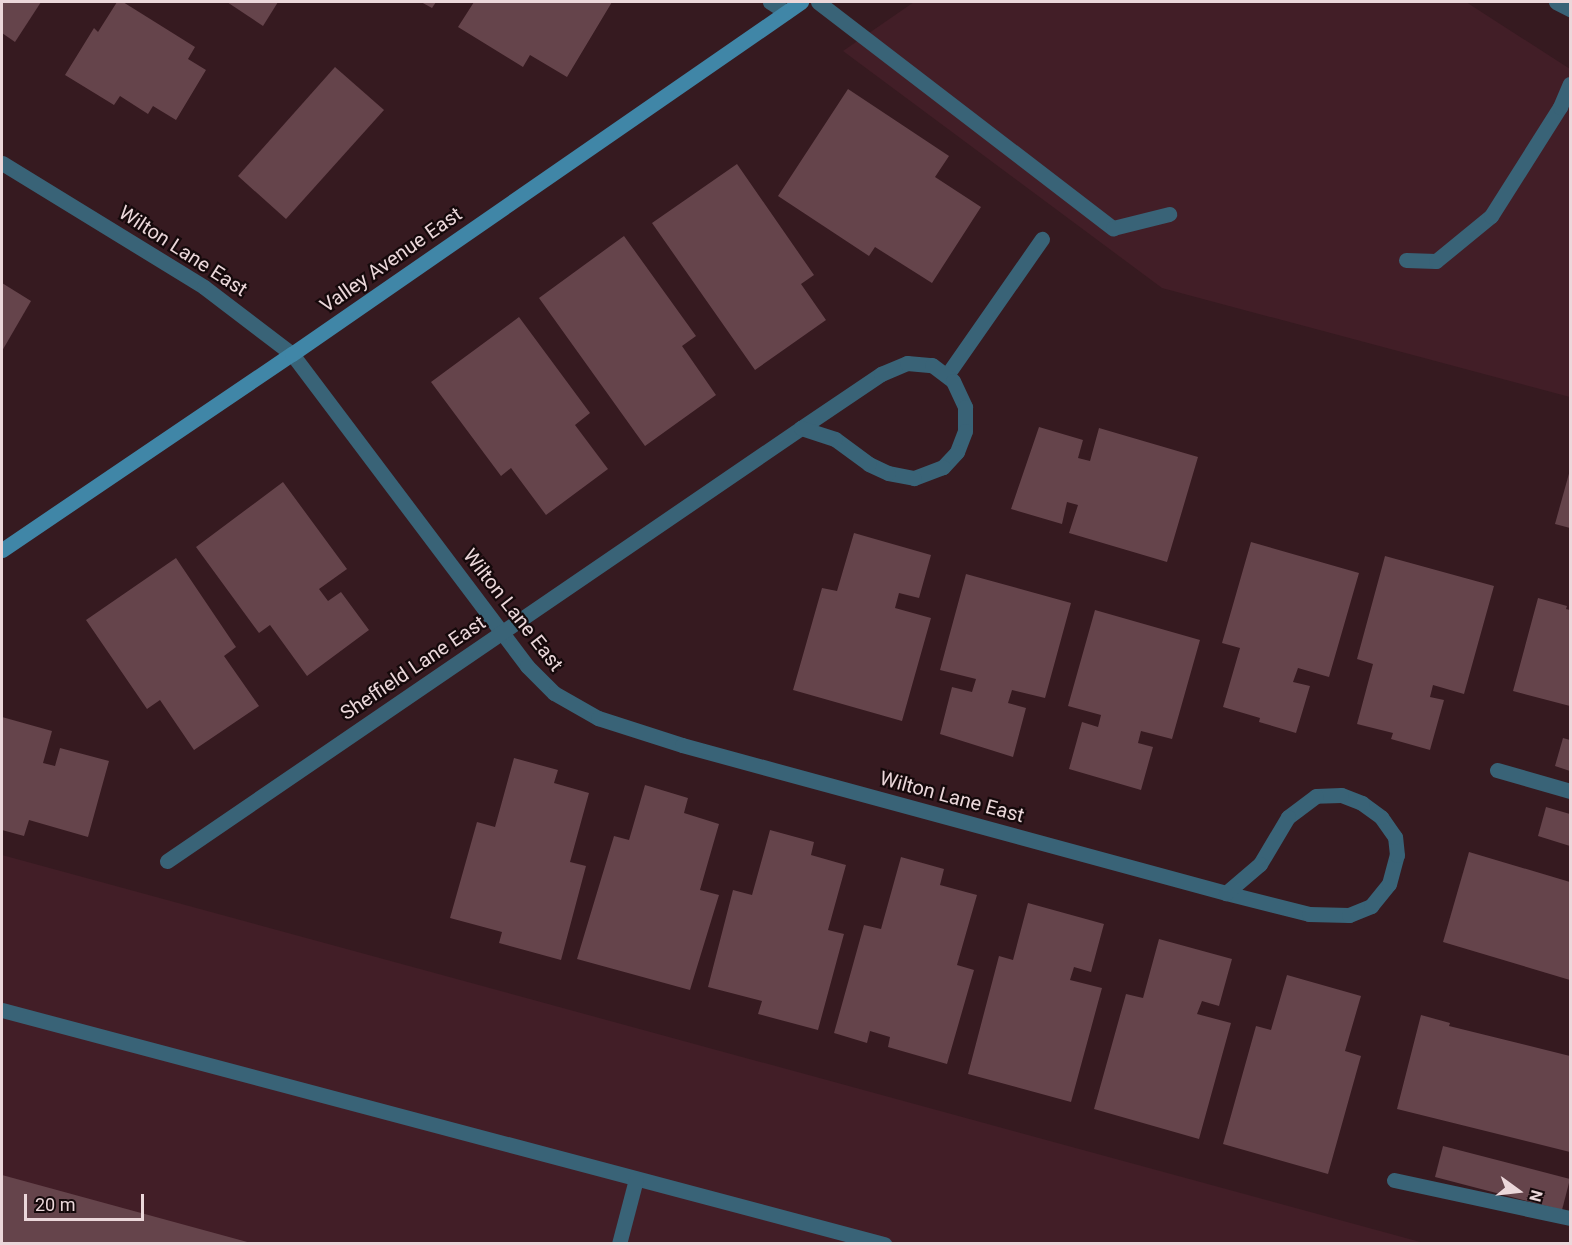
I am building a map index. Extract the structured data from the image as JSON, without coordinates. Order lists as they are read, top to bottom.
{
  "streets": {
    "main road": ["Valley Avenue East"],
    "street": ["Wilton Lane East", "Sheffield Lane East"]
  },
  "crossings": [
    ["Wilton Lane East", "Valley Avenue East"],
    ["Wilton Lane East", "Sheffield Lane East"]
  ],
  "scale_bar": "20 m",
  "north": "right"
}
